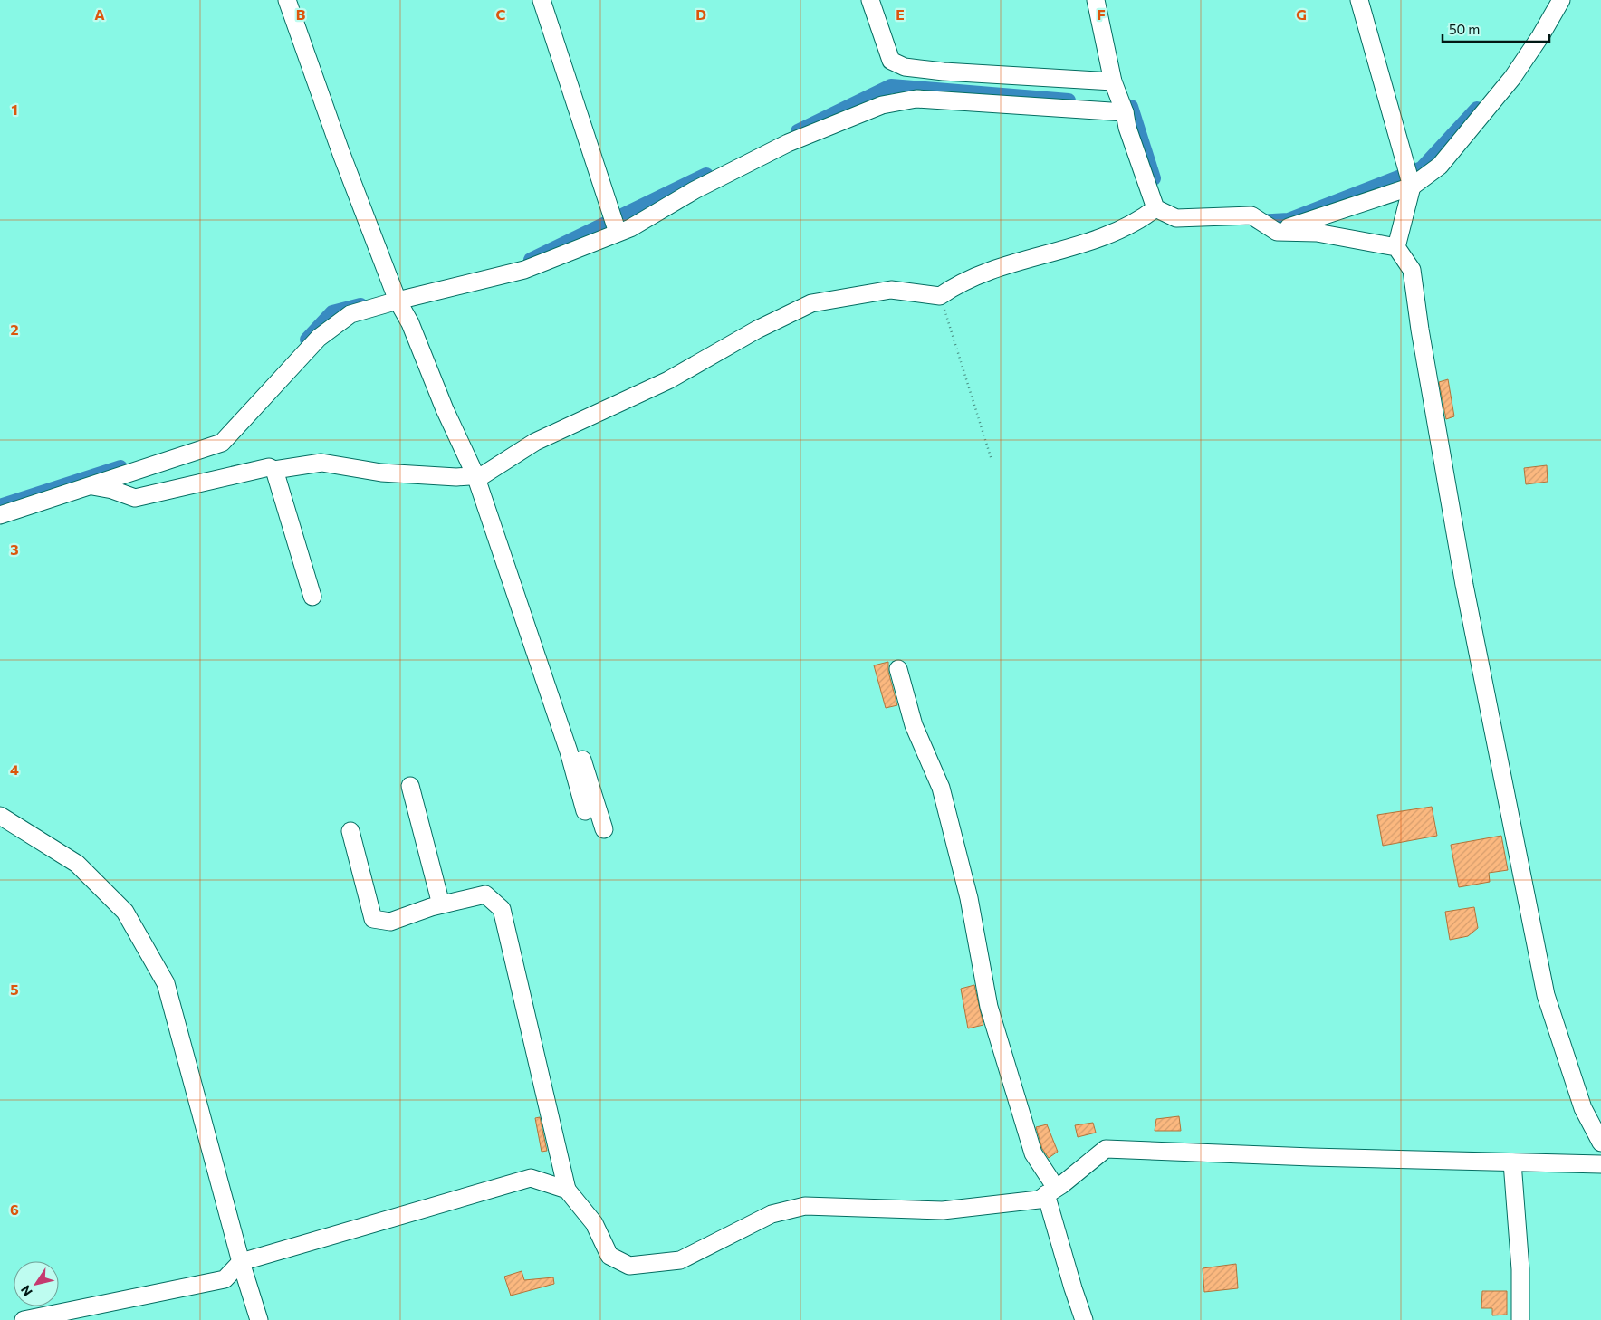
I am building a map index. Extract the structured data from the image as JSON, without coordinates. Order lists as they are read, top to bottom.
{
  "scale_bar": "50 m",
  "north": "bottom left",
  "grid": {
    "columns": [
      "A",
      "B",
      "C",
      "D",
      "E",
      "F",
      "G"
    ],
    "rows": [
      "1",
      "2",
      "3",
      "4",
      "5",
      "6"
    ]
  }
}
